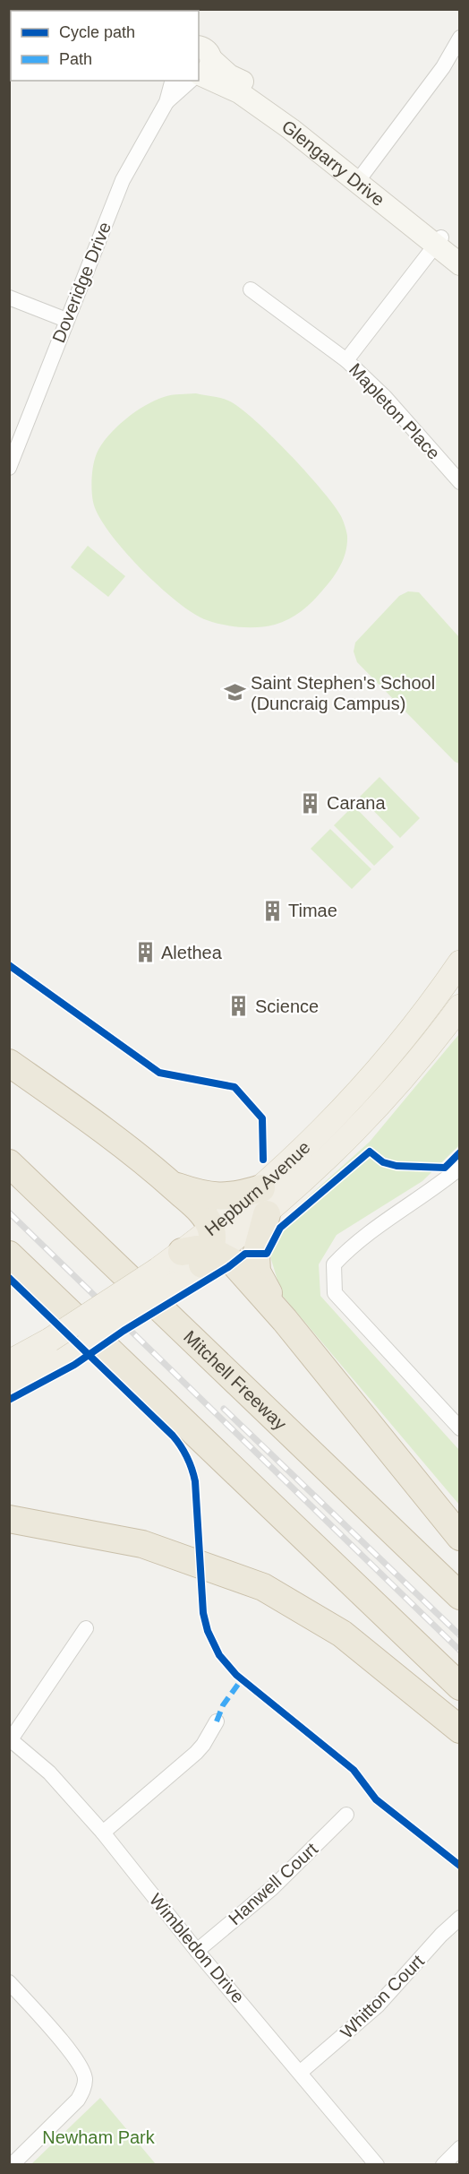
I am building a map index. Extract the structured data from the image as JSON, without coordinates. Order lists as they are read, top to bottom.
{
  "streets": {
    "highway": ["Mitchell Freeway"],
    "main road": ["Glengarry Drive", "Hepburn Avenue"],
    "street": [
      "Doveridge Drive",
      "Mapleton Place",
      "Hanwell Court",
      "Wimbledon Drive",
      "Whitton Court"
    ]
  },
  "crossings": [
    ["Glengarry Drive", "Mapleton Place"],
    ["Hanwell Court", "Wimbledon Drive"],
    ["Wimbledon Drive", "Whitton Court"]
  ],
  "parks": ["Newham Park"],
  "places": {
    "school or university": ["Saint Stephen's School (Duncraig Campus)"],
    "building": [
      "Carana",
      "Timae",
      "Alethea",
      "Science"
    ]
  },
  "legend": ["Cycle path", "Path"]
}
